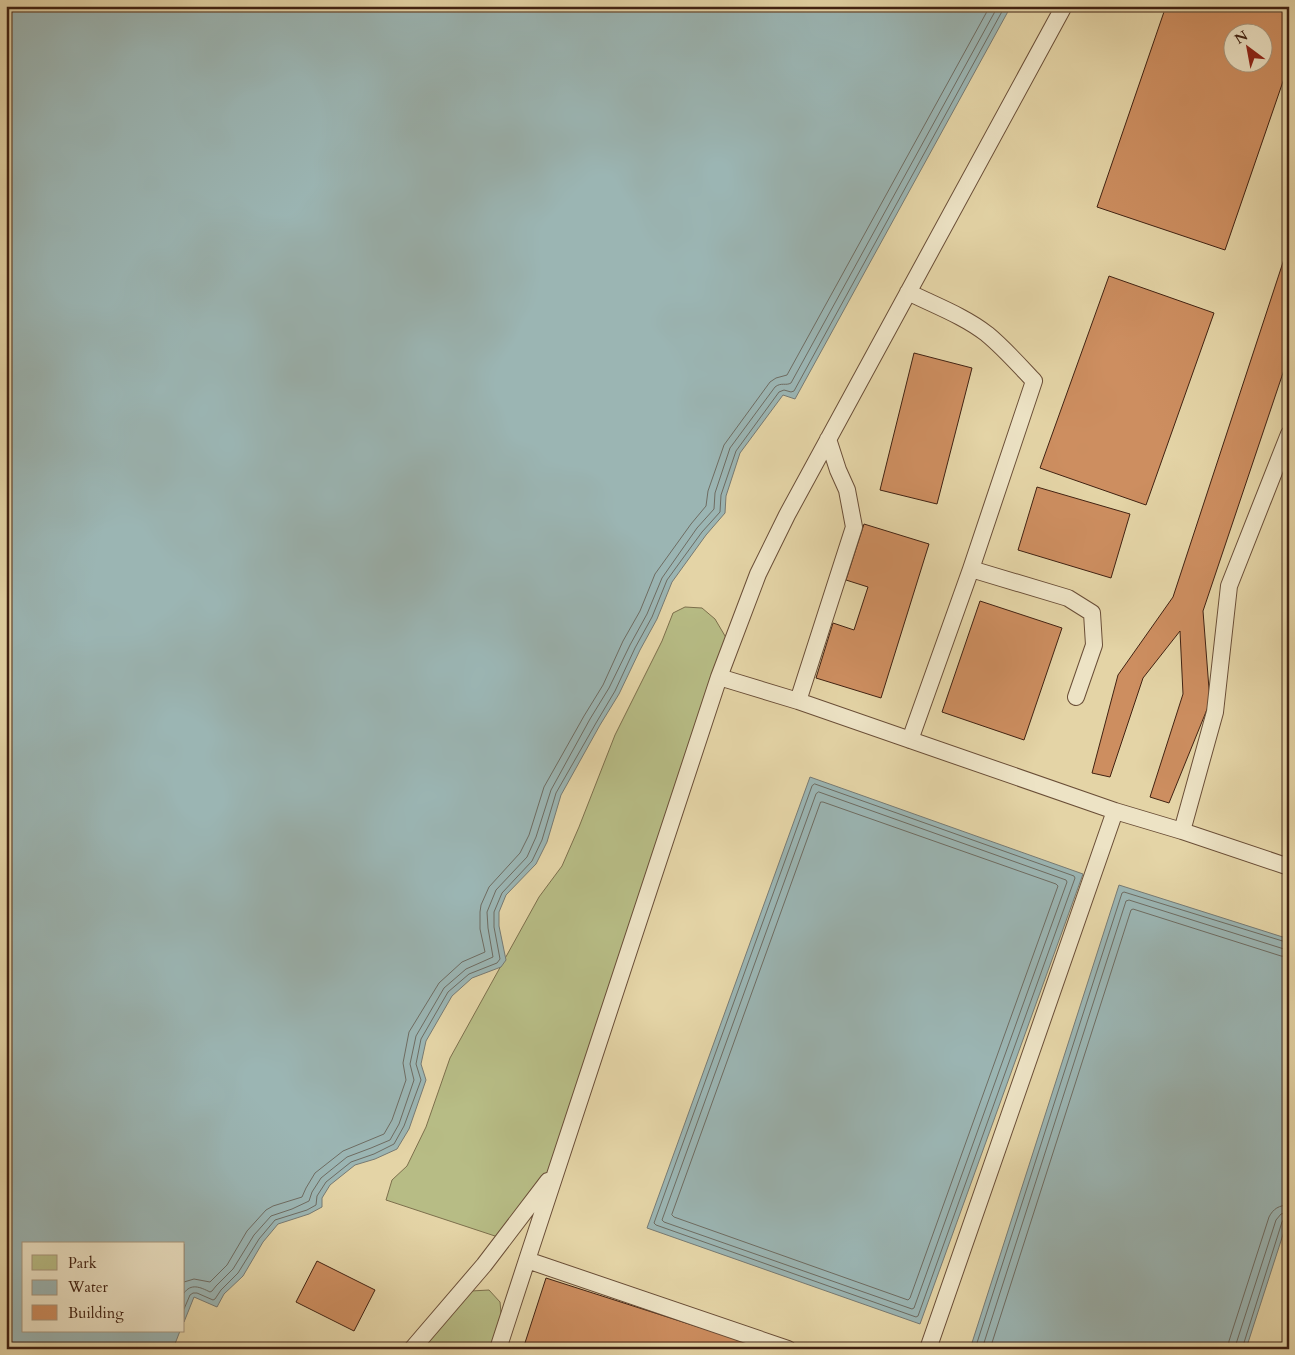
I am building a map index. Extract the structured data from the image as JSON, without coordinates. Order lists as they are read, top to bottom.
{
  "legend": ["Park", "Water", "Building"],
  "north": "top left"
}
